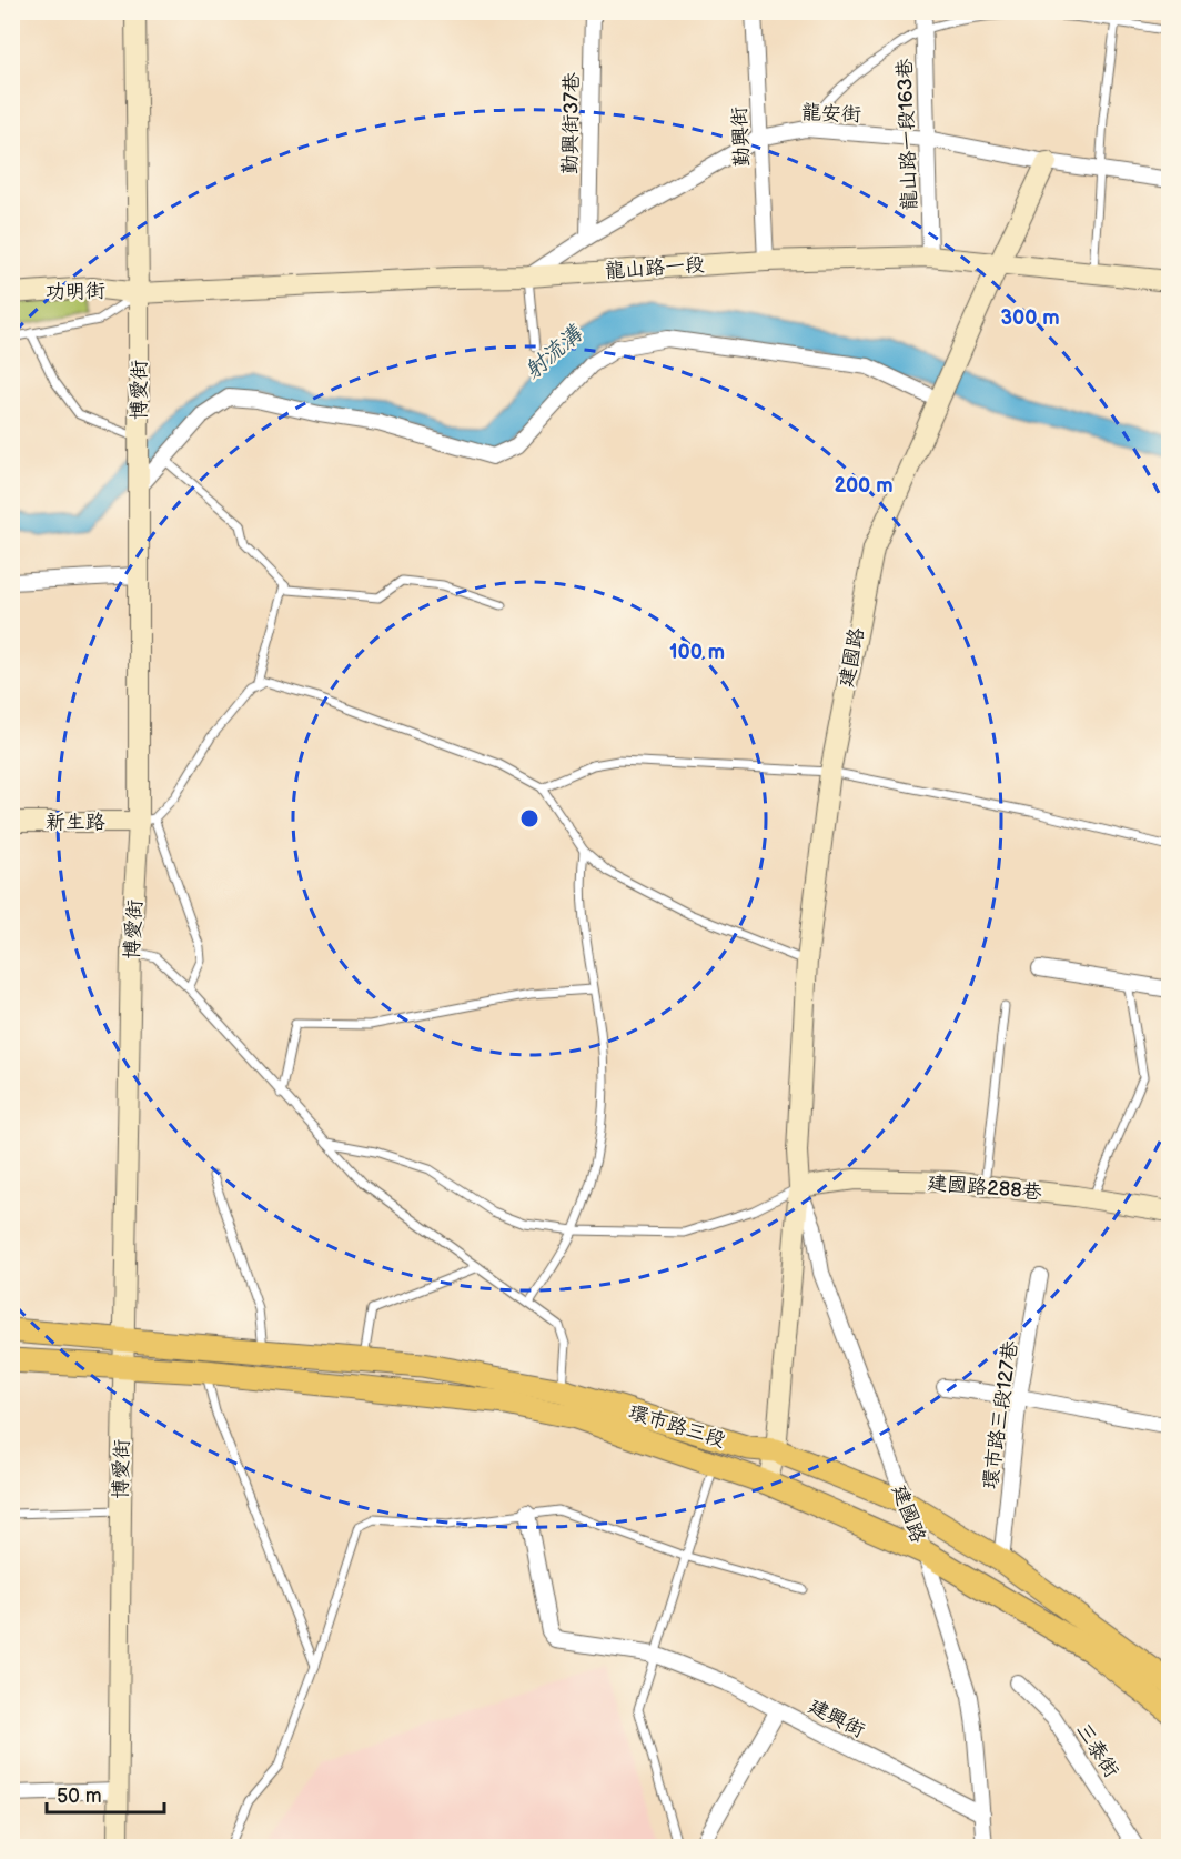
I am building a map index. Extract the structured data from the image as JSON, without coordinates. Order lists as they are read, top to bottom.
{
  "streets": {
    "main road": ["環市路三段"],
    "street": [
      "龍安街",
      "勤興街37巷",
      "龍山路一段163巷",
      "勤興街",
      "龍山路一段",
      "功明街",
      "博愛街",
      "建國路",
      "新生路",
      "建國路288巷",
      "環市路三段127巷",
      "建興街",
      "三泰街"
    ]
  },
  "crossings": [
    ["龍安街", "勤興街37巷"],
    ["龍安街", "龍山路一段163巷"],
    ["龍安街", "勤興街"],
    ["龍安街", "龍山路一段"],
    ["龍安街", "建國路"],
    ["龍山路一段163巷", "龍山路一段"],
    ["勤興街", "龍山路一段"],
    ["龍山路一段", "功明街"],
    ["龍山路一段", "博愛街"],
    ["龍山路一段", "建國路"],
    ["功明街", "博愛街"],
    ["博愛街", "新生路"],
    ["博愛街", "環市路三段"],
    ["建國路", "建國路288巷"],
    ["建國路", "環市路三段"],
    ["建國路", "建興街"],
    ["環市路三段127巷", "環市路三段"]
  ],
  "water": ["射流溝"],
  "scale_bar": "50 m",
  "rings": ["300 m", "200 m", "100 m"]
}
